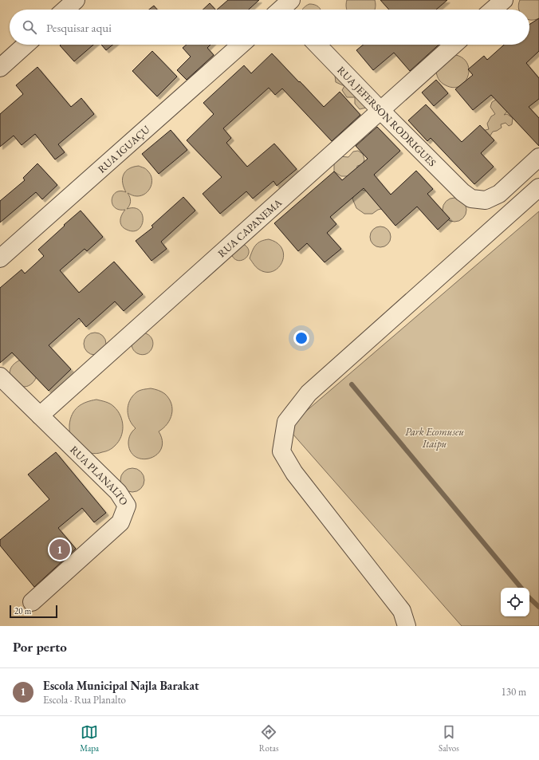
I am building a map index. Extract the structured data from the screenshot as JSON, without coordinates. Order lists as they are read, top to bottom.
{
  "streets": {
    "street": [
      "RUA JEFERSON RODRIGUES",
      "RUA IGUAÇU",
      "RUA CAPANEMA",
      "RUA PLANALTO"
    ]
  },
  "crossings": [
    ["RUA JEFERSON RODRIGUES", "RUA CAPANEMA"],
    ["RUA CAPANEMA", "RUA PLANALTO"]
  ],
  "parks": ["Park Ecomuseu Itaipu"],
  "scale_bar": "20 m",
  "page": {
    "search": "Pesquisar aqui",
    "pins": "1",
    "scale": "20 m",
    "heading": "Por perto",
    "list": [
      {
        "mark": "1",
        "name": "Escola Municipal Najla Barakat",
        "note": "Escola · Rua Planalto",
        "value": "130 m"
      }
    ],
    "nav": ["Mapa", "Rotas", "Salvos"]
  }
}
